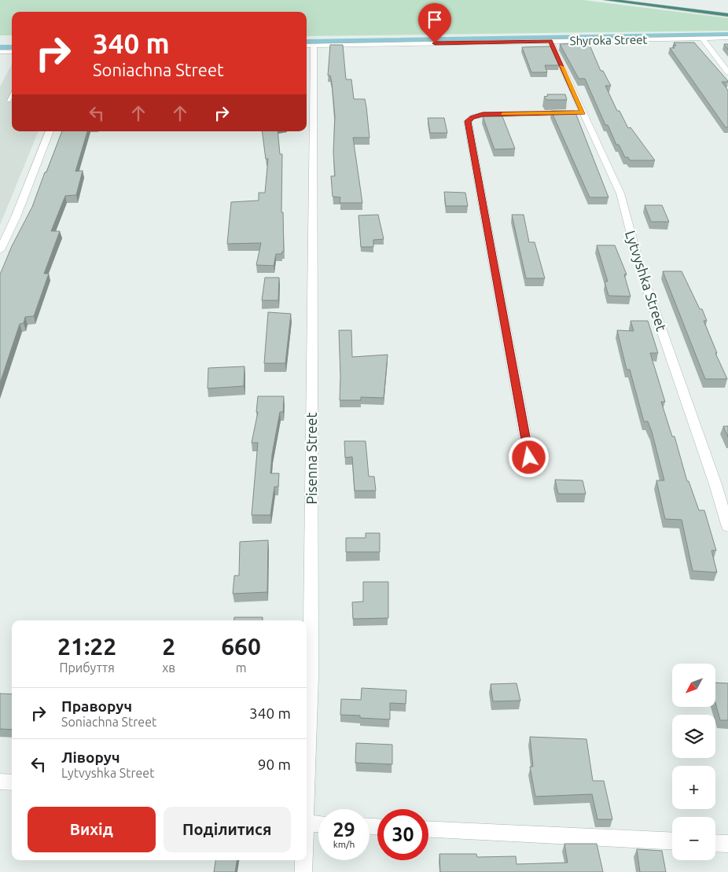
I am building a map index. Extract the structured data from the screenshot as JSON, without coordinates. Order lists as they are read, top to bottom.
{
  "streets": {
    "street": ["Shyroka Street", "Lytvyshka Street", "Pisenna Street"]
  },
  "crossings": [
    ["Shyroka Street", "Lytvyshka Street"],
    ["Shyroka Street", "Pisenna Street"]
  ],
  "north": "bottom left",
  "page": {
    "turn": ["340 m", "Soniachna Street"],
    "eta": [
      "21:22",
      "Прибуття",
      "2",
      "хв",
      "660",
      "m"
    ],
    "map_buttons": ["+", "−"],
    "list": [
      {
        "name": "Праворуч",
        "note": "Soniachna Street",
        "value": "340 m"
      },
      {
        "name": "Ліворуч",
        "note": "Lytvyshka Street",
        "value": "90 m"
      }
    ],
    "buttons": ["Вихід", "Поділитися"],
    "speed": "29 km/h",
    "limit": "30"
  }
}
